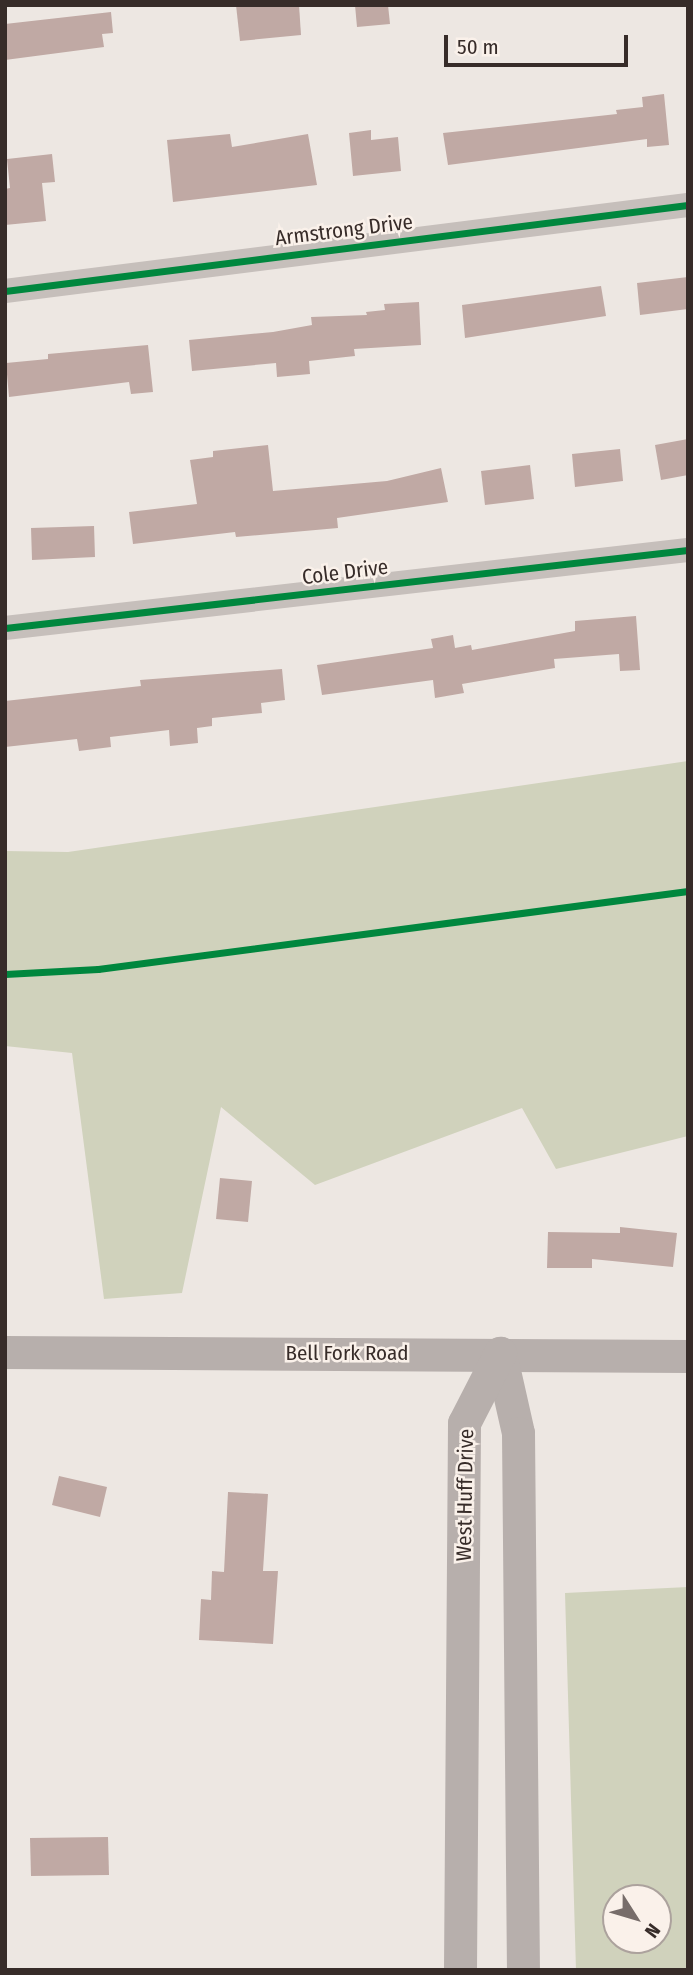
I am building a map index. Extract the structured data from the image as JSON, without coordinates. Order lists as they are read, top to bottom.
{
  "streets": {
    "main road": ["Bell Fork Road", "West Huff Drive"],
    "street": ["Armstrong Drive", "Cole Drive"]
  },
  "crossings": [
    ["Bell Fork Road", "West Huff Drive"]
  ],
  "scale_bar": "50 m",
  "north": "bottom right"
}
